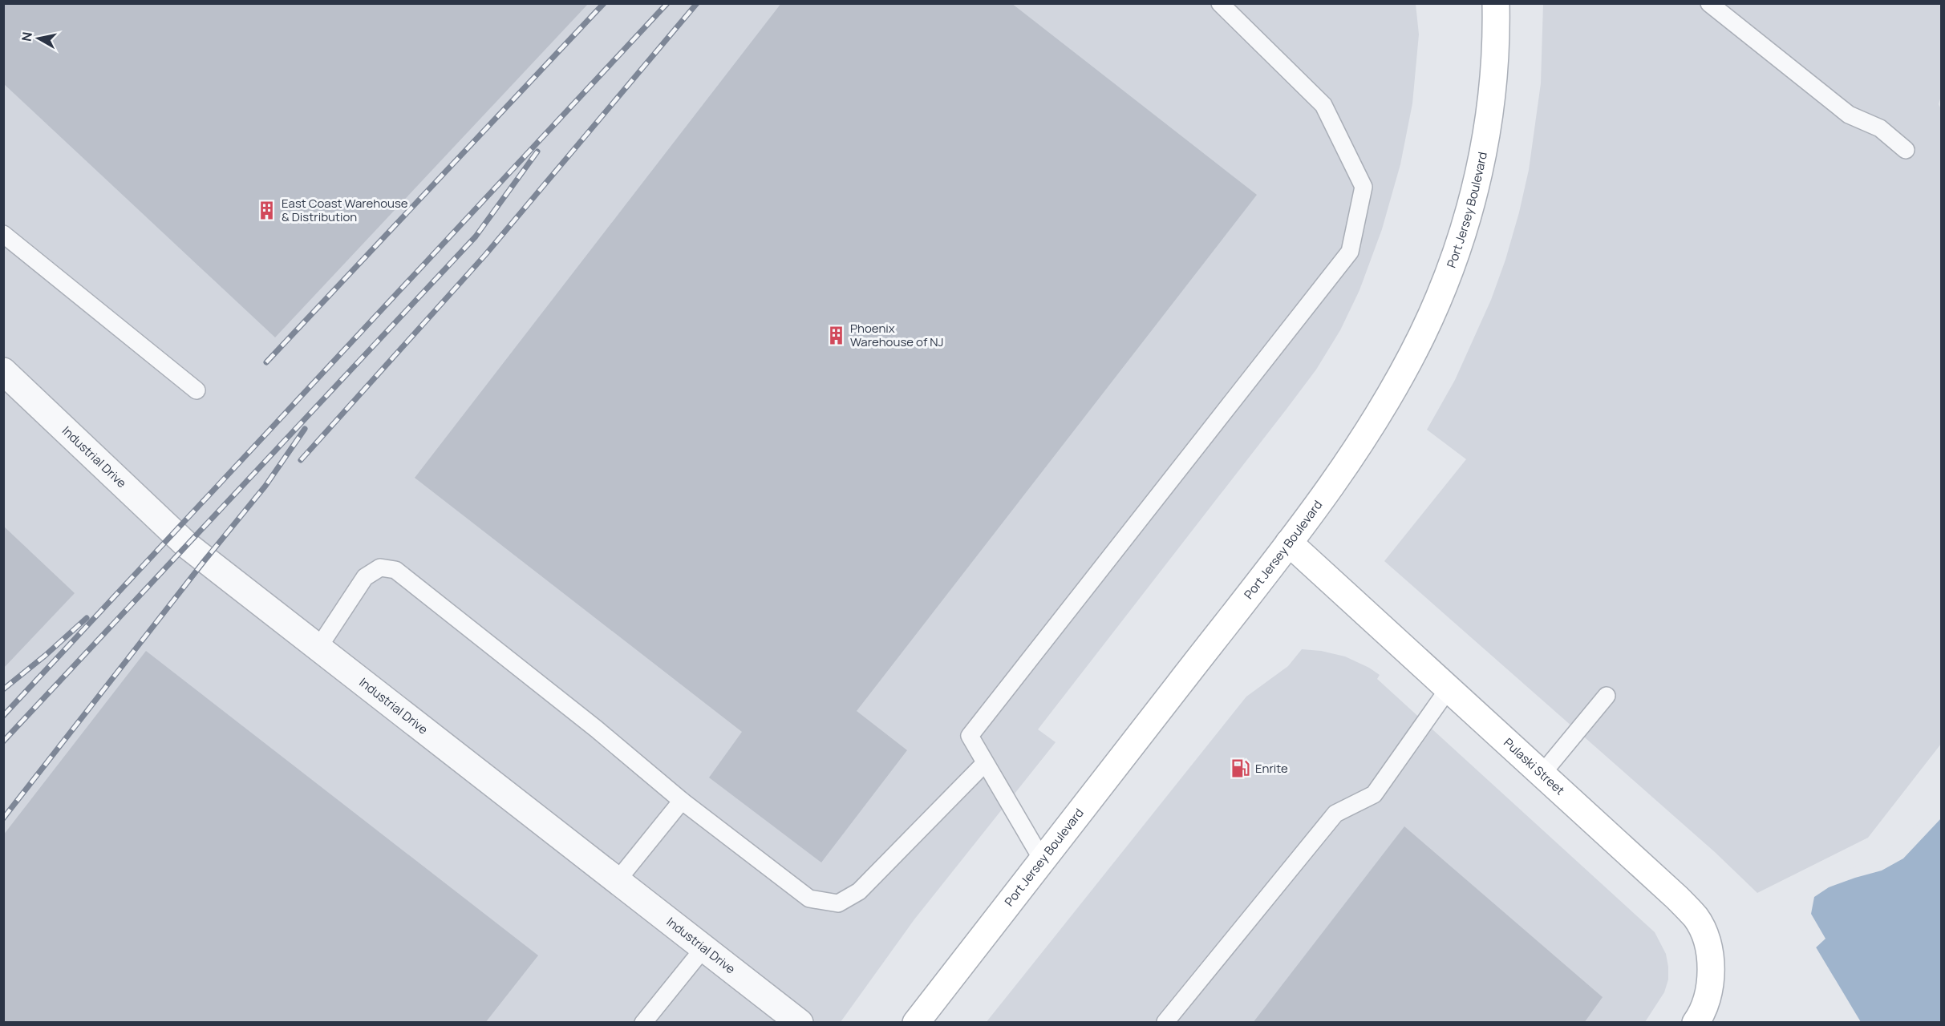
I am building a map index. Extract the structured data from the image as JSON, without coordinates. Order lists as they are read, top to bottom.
{
  "streets": {
    "street": ["Port Jersey Boulevard", "Industrial Drive", "Pulaski Street"]
  },
  "crossings": [
    ["Port Jersey Boulevard", "Pulaski Street"]
  ],
  "places": {
    "building": ["East Coast Warehouse & Distribution", "Phoenix Warehouse of NJ"],
    "fuel station": ["Enrite"]
  },
  "north": "left"
}
